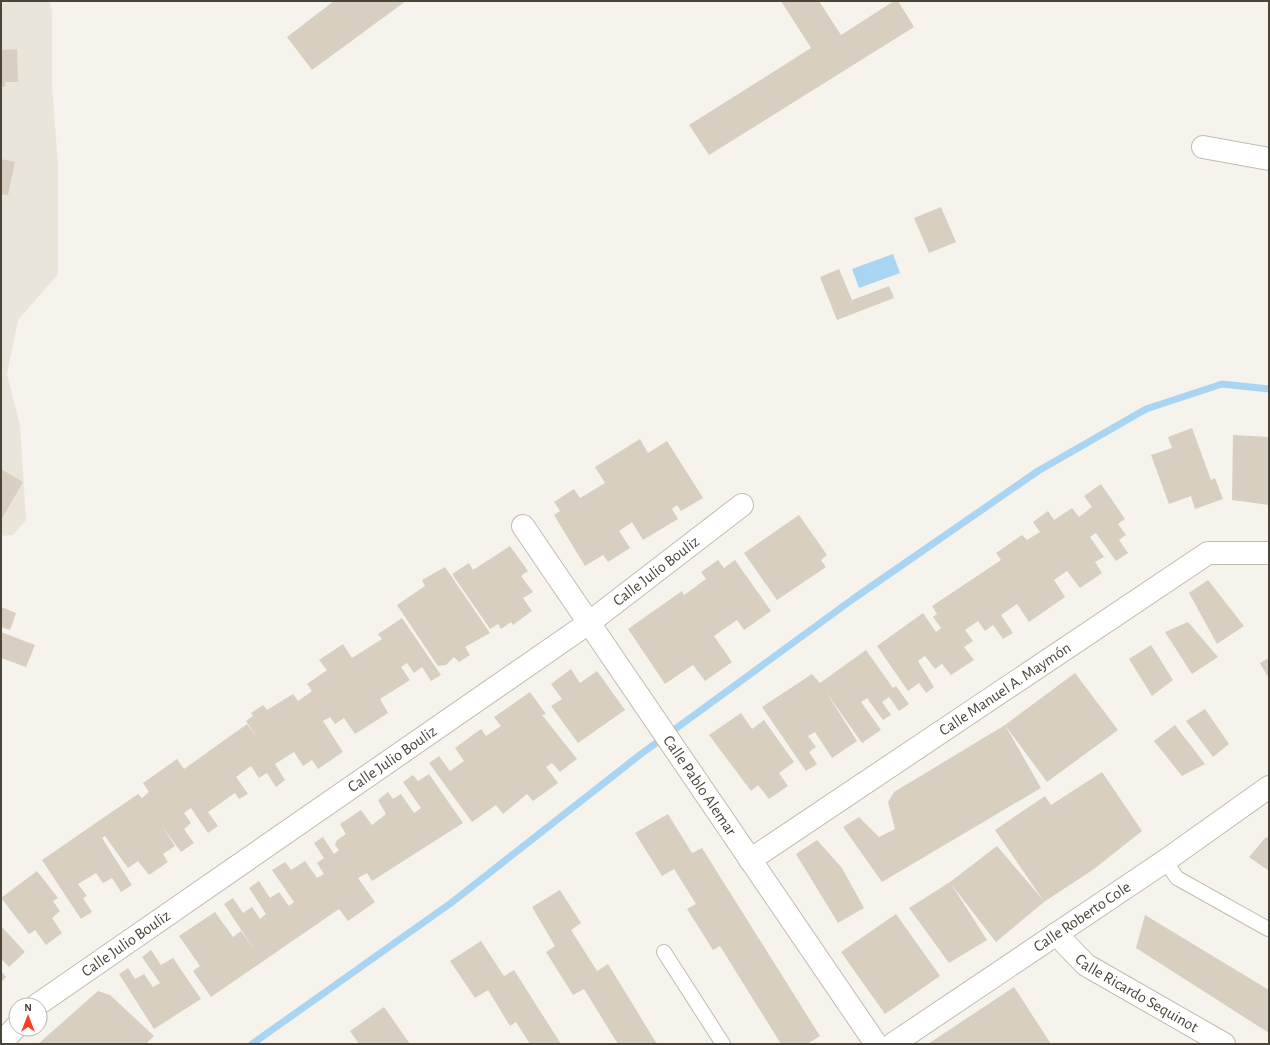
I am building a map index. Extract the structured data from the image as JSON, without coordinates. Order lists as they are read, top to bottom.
{
  "streets": {
    "street": [
      "Calle Julio Bouliz",
      "Calle Manuel A. Maymón",
      "Calle Pablo Alemar",
      "Calle Roberto Cole",
      "Calle Ricardo Sequinot"
    ]
  },
  "crossings": [
    ["Calle Julio Bouliz", "Calle Pablo Alemar"],
    ["Calle Manuel A. Maymón", "Calle Pablo Alemar"],
    ["Calle Roberto Cole", "Calle Ricardo Sequinot"]
  ],
  "north": "top"
}
